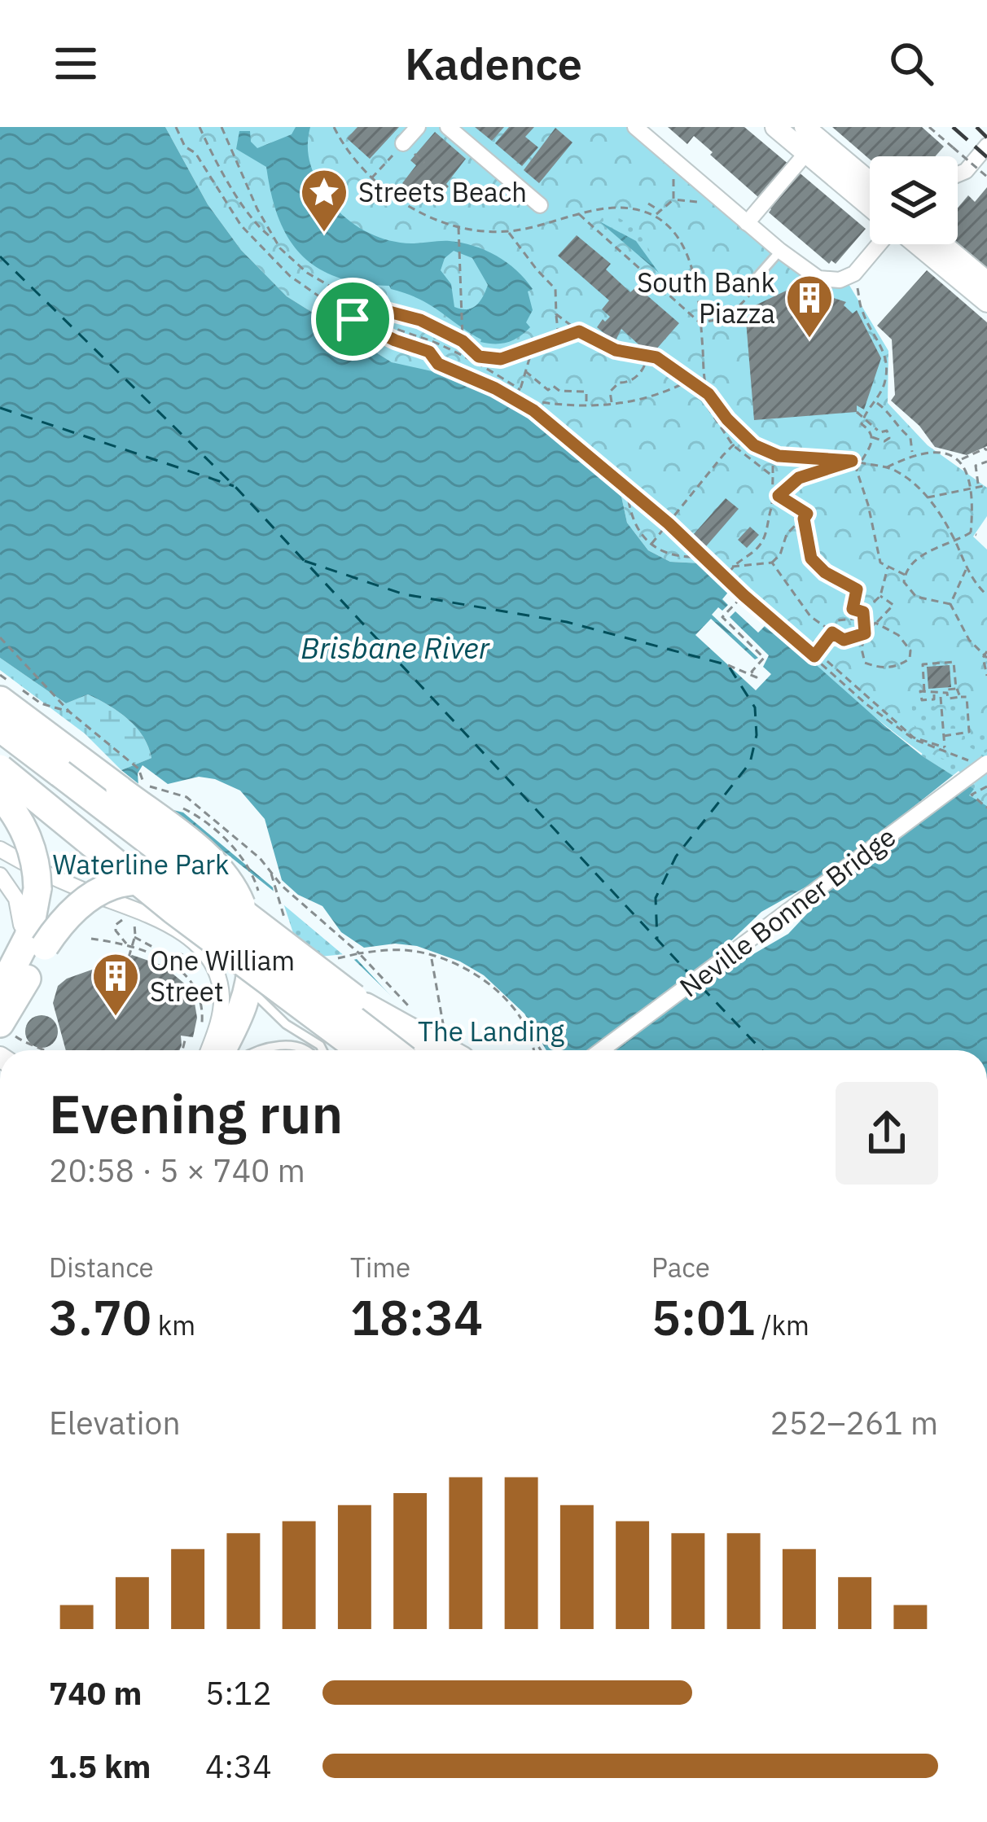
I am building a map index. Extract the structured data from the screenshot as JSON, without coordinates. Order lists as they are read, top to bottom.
{
  "streets": {
    "street": ["Neville Bonner Bridge"]
  },
  "water": ["Brisbane River"],
  "parks": ["Waterline Park", "The Landing"],
  "places": {
    "place": ["Streets Beach"],
    "building": ["South Bank Piazza", "One William Street"]
  },
  "page": {
    "header": "Kadence",
    "heading": ["Evening run", "20:58 · 5 × 740 m"],
    "stats": [
      ["Distance", "3.70 km"],
      ["Time", "18:34"],
      ["Pace", "5:01 /km"]
    ],
    "chart": ["Elevation", "252–261 m"],
    "list": [
      {
        "name": "740 m",
        "note": "5:12"
      },
      {
        "name": "1.5 km",
        "note": "4:34"
      }
    ]
  }
}
